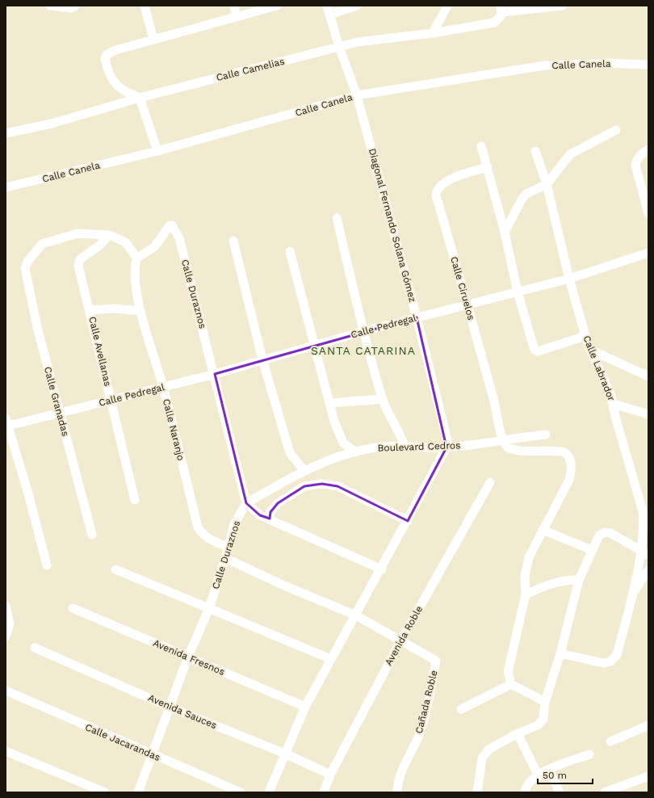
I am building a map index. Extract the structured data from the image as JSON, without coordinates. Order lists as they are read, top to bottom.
{
  "streets": {
    "street": [
      "Calle Canela",
      "Calle Camelias",
      "Diagonal Fernando Solana Gómez",
      "Calle Ciruelos",
      "Calle Duraznos",
      "Calle Pedregal",
      "Calle Avellanas",
      "Calle Labrador",
      "Calle Granadas",
      "Calle Naranjo",
      "Boulevard Cedros",
      "Avenida Roble",
      "Avenida Fresnos",
      "Cañada Roble",
      "Avenida Sauces",
      "Calle Jacarandas"
    ]
  },
  "crossings": [
    ["Calle Canela", "Diagonal Fernando Solana Gómez"],
    ["Calle Camelias", "Diagonal Fernando Solana Gómez"],
    ["Diagonal Fernando Solana Gómez", "Calle Pedregal"],
    ["Diagonal Fernando Solana Gómez", "Boulevard Cedros"],
    ["Calle Ciruelos", "Calle Pedregal"],
    ["Calle Ciruelos", "Boulevard Cedros"],
    ["Calle Duraznos", "Calle Pedregal"],
    ["Calle Duraznos", "Calle Naranjo"],
    ["Calle Duraznos", "Boulevard Cedros"],
    ["Calle Duraznos", "Avenida Fresnos"],
    ["Calle Duraznos", "Cañada Roble"],
    ["Calle Duraznos", "Avenida Sauces"],
    ["Calle Duraznos", "Calle Jacarandas"],
    ["Calle Pedregal", "Calle Avellanas"],
    ["Calle Pedregal", "Calle Labrador"],
    ["Calle Pedregal", "Calle Granadas"],
    ["Calle Pedregal", "Calle Naranjo"],
    ["Calle Avellanas", "Calle Granadas"],
    ["Avenida Roble", "Cañada Roble"],
    ["Avenida Roble", "Avenida Sauces"]
  ],
  "districts": ["SANTA CATARINA"],
  "scale_bar": "50 m"
}
